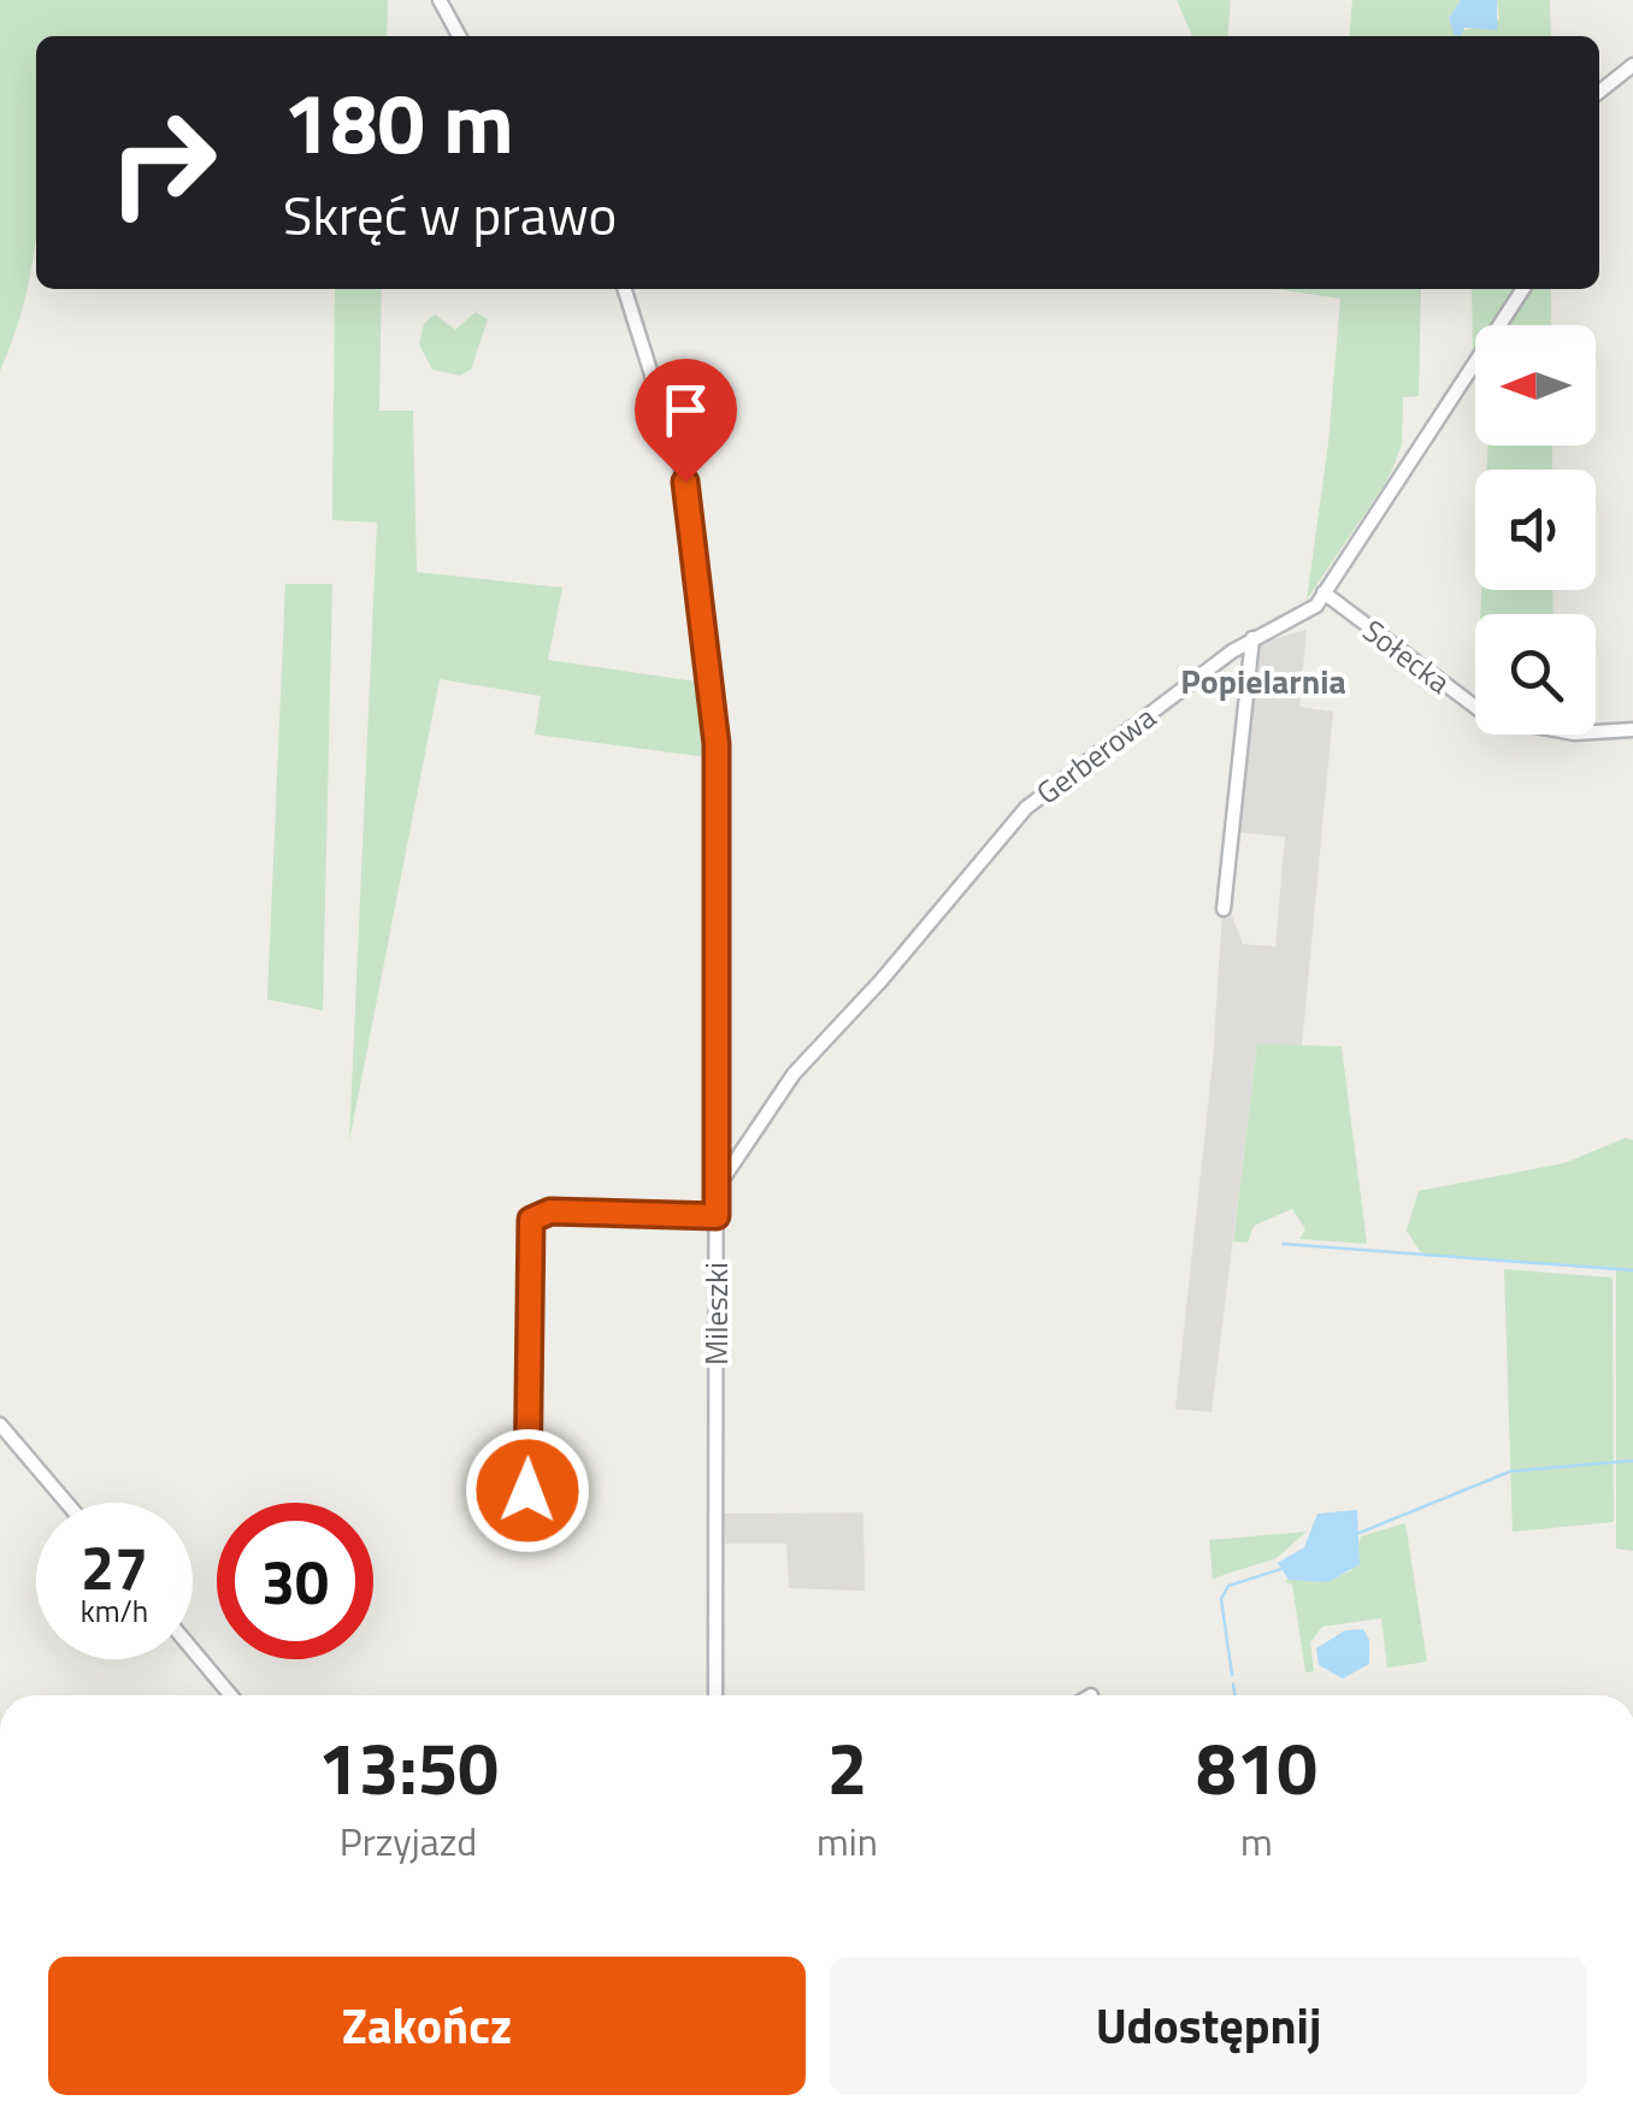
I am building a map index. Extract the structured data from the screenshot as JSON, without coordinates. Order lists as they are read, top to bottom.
{
  "streets": {
    "street": ["Sołecka", "Gerberowa", "Mileszki"]
  },
  "crossings": [
    ["Sołecka", "Gerberowa"],
    ["Gerberowa", "Mileszki"]
  ],
  "districts": ["Popielarnia"],
  "north": "left",
  "page": {
    "turn": ["180 m", "Skręć w prawo"],
    "speed": "27 km/h",
    "limit": "30",
    "eta": [
      "13:50",
      "Przyjazd",
      "2",
      "min",
      "810",
      "m"
    ],
    "buttons": ["Zakończ", "Udostępnij"]
  }
}
